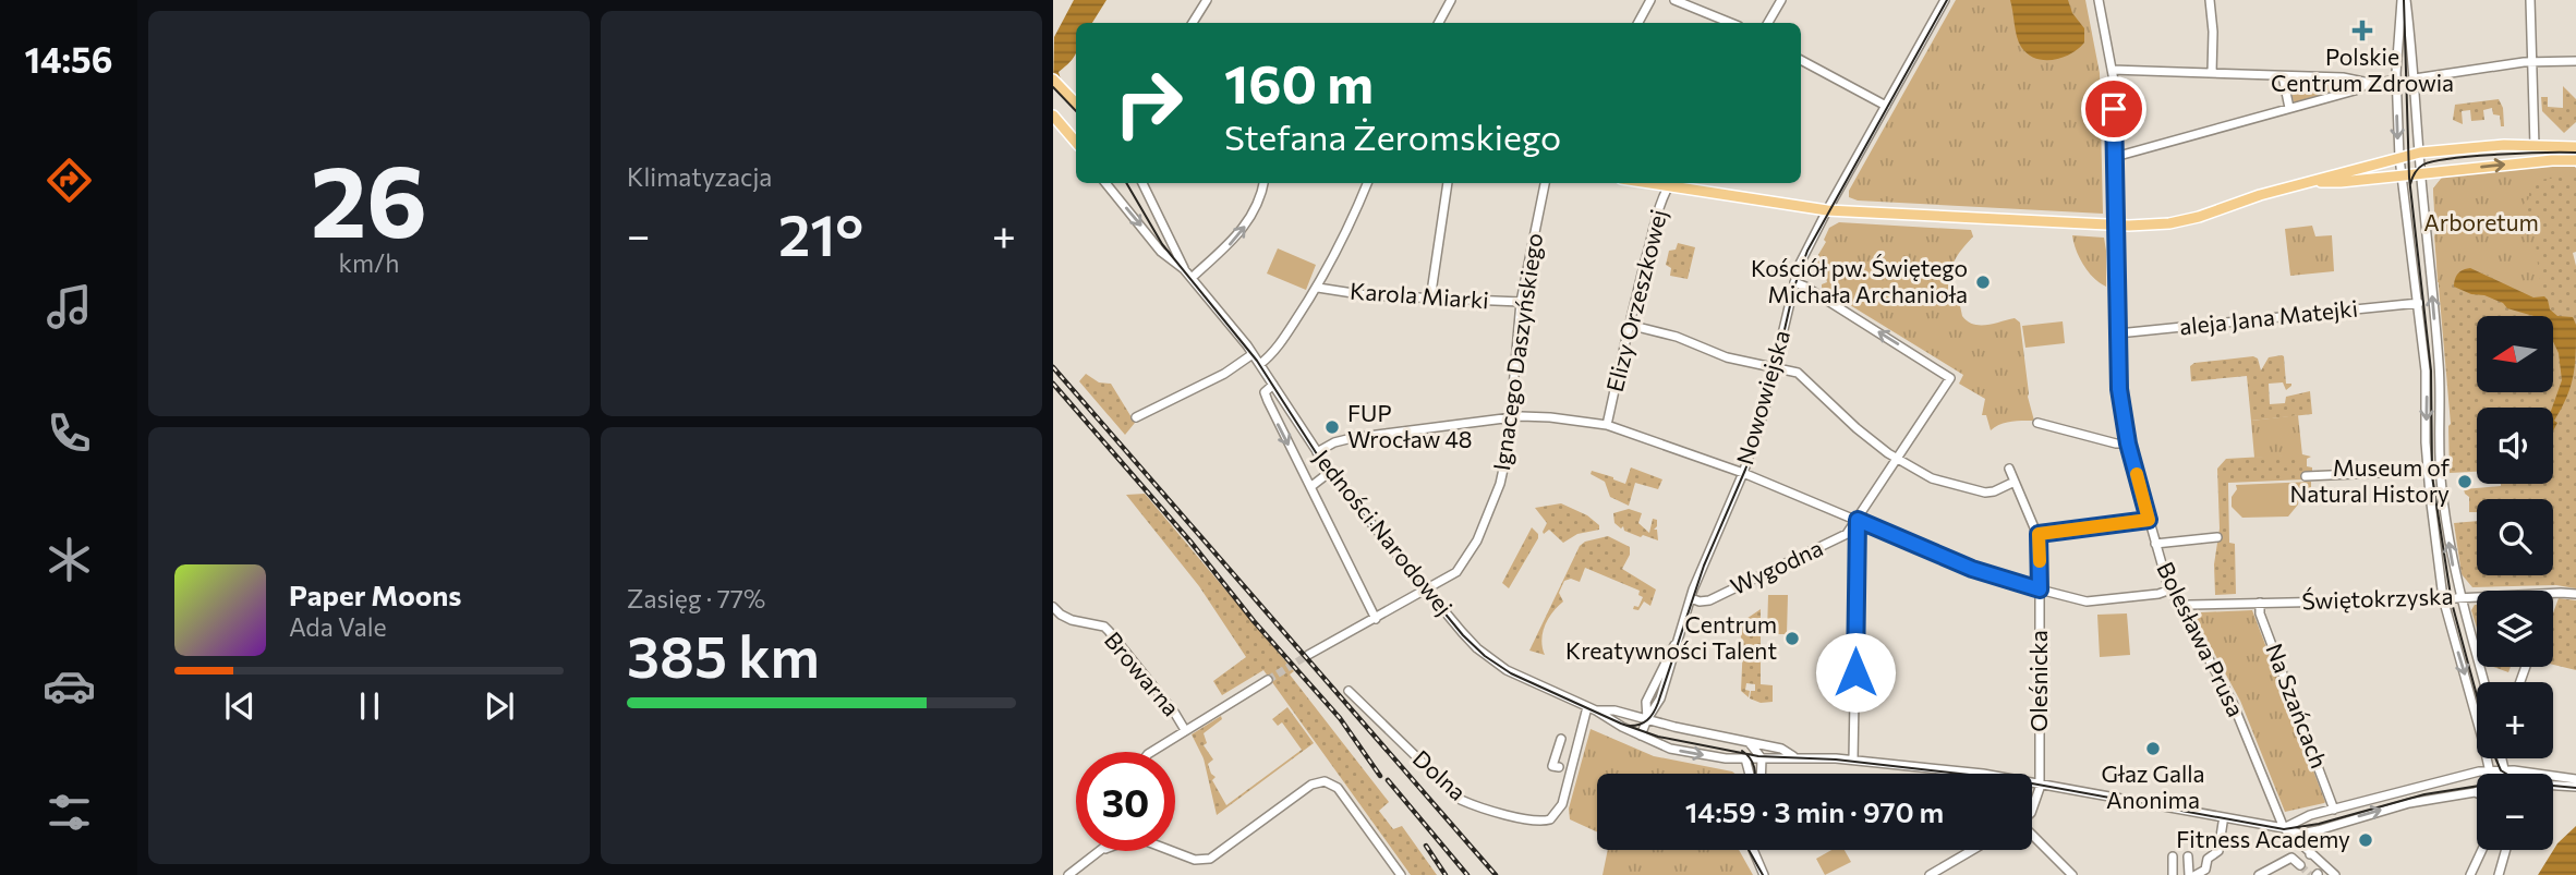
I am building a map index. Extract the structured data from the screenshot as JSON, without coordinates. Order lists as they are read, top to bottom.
{
  "streets": {
    "street": [
      "Karola Miarki",
      "Elizy Orzeszkowej",
      "aleja Jana Matejki",
      "Ignacego Daszyńskiego",
      "Nowowiejska",
      "Jedności Narodowej",
      "Wygodna",
      "Świętokrzyska",
      "Bolesława Prusa",
      "Browarna",
      "Oleśnicka",
      "Na Szańcach",
      "Dolna"
    ]
  },
  "crossings": [
    ["Karola Miarki", "Ignacego Daszyńskiego"],
    ["aleja Jana Matejki", "Bolesława Prusa"],
    ["Ignacego Daszyńskiego", "Jedności Narodowej"],
    ["Nowowiejska", "Jedności Narodowej"],
    ["Nowowiejska", "Wygodna"],
    ["Jedności Narodowej", "Bolesława Prusa"],
    ["Jedności Narodowej", "Oleśnicka"],
    ["Jedności Narodowej", "Dolna"],
    ["Świętokrzyska", "Bolesława Prusa"],
    ["Świętokrzyska", "Na Szańcach"]
  ],
  "parks": ["Arboretum"],
  "places": {
    "health": ["Polskie Centrum Zdrowia"],
    "other": [
      "Kościół pw. Świętego Michała Archanioła",
      "FUP Wrocław 48",
      "Museum of Natural History",
      "Centrum Kreatywności Talent",
      "Głaz Galla Anonima",
      "Fitness Academy"
    ]
  },
  "north": "left",
  "page": {
    "tabs": "14:56",
    "tile": [
      ["26", "km/h"],
      "Klimatyzacja",
      ["Zasięg · 77%", "385 km"]
    ],
    "turn": ["160 m", "Stefana Żeromskiego"],
    "heat": ["−", "21°", "+"],
    "map_buttons": ["+", "−"],
    "song": ["Paper Moons", "Ada Vale"],
    "limit": "30",
    "trip": "14:59 · 3 min · 970 m"
  }
}
